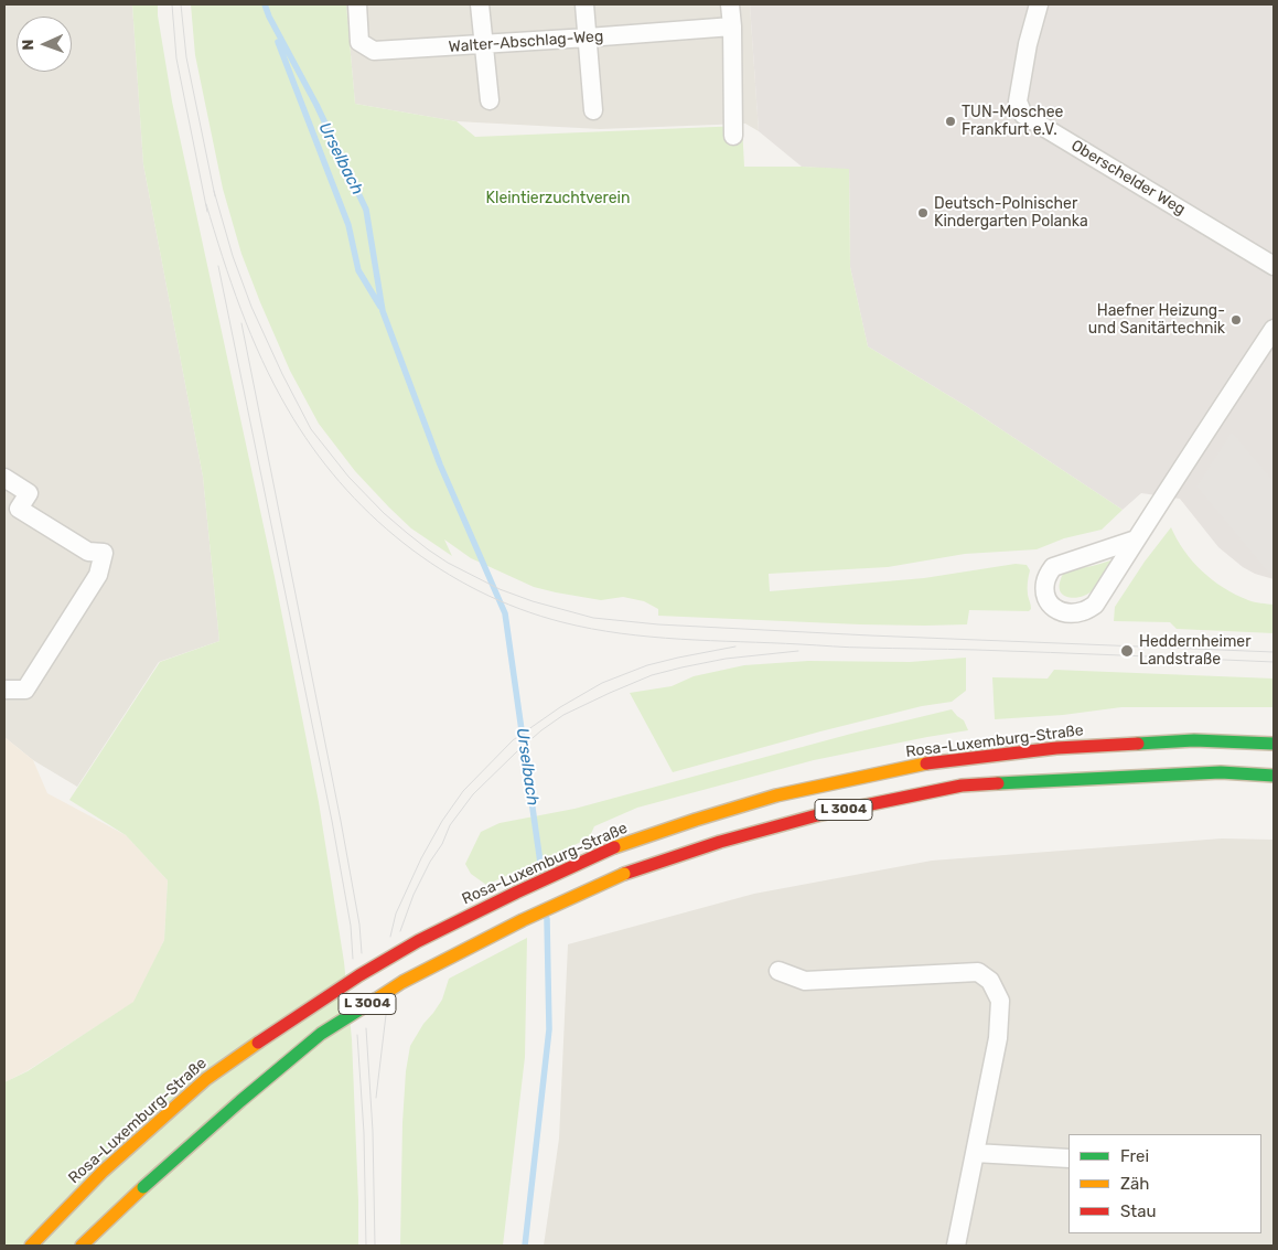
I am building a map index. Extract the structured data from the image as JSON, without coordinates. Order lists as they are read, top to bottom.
{
  "streets": {
    "highway": ["Rosa-Luxemburg-Straße", "L 3004"],
    "street": ["Walter-Abschlag-Weg", "Oberschelder Weg"]
  },
  "water": ["Urselbach"],
  "parks": ["Kleintierzuchtverein"],
  "places": [
    "TUN-Moschee Frankfurt e.V.",
    "Deutsch-Polnischer Kindergarten Polanka",
    "Haefner Heizung- und Sanitärtechnik",
    "Heddernheimer Landstraße"
  ],
  "legend": ["Frei", "Zäh", "Stau"],
  "north": "left"
}
